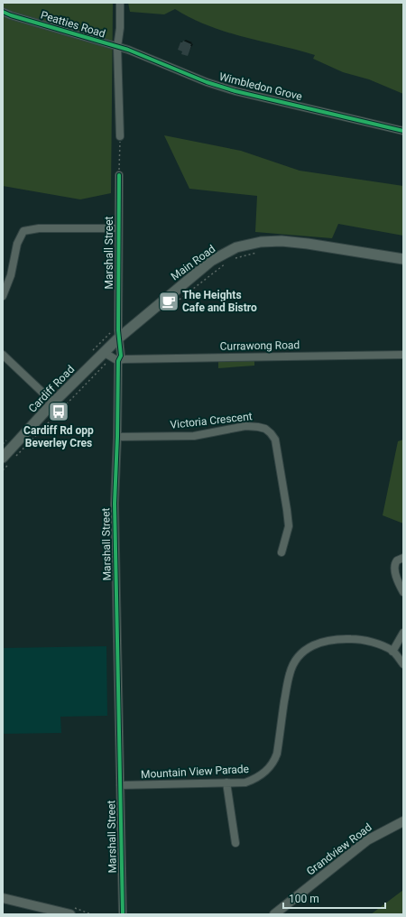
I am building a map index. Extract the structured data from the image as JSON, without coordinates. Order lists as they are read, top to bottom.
{
  "streets": {
    "main road": ["Main Road", "Cardiff Road"],
    "street": [
      "Peatties Road",
      "Wimbledon Grove",
      "Marshall Street",
      "Currawong Road",
      "Victoria Crescent",
      "Mountain View Parade",
      "Grandview Road"
    ]
  },
  "crossings": [
    ["Peatties Road", "Wimbledon Grove"],
    ["Marshall Street", "Main Road"],
    ["Marshall Street", "Currawong Road"],
    ["Marshall Street", "Cardiff Road"],
    ["Marshall Street", "Victoria Crescent"],
    ["Marshall Street", "Mountain View Parade"],
    ["Main Road", "Cardiff Road"]
  ],
  "places": {
    "cafe": ["The Heights Cafe and Bistro"],
    "bus stop": ["Cardiff Rd opp Beverley Cres"]
  },
  "scale_bar": "100 m"
}
